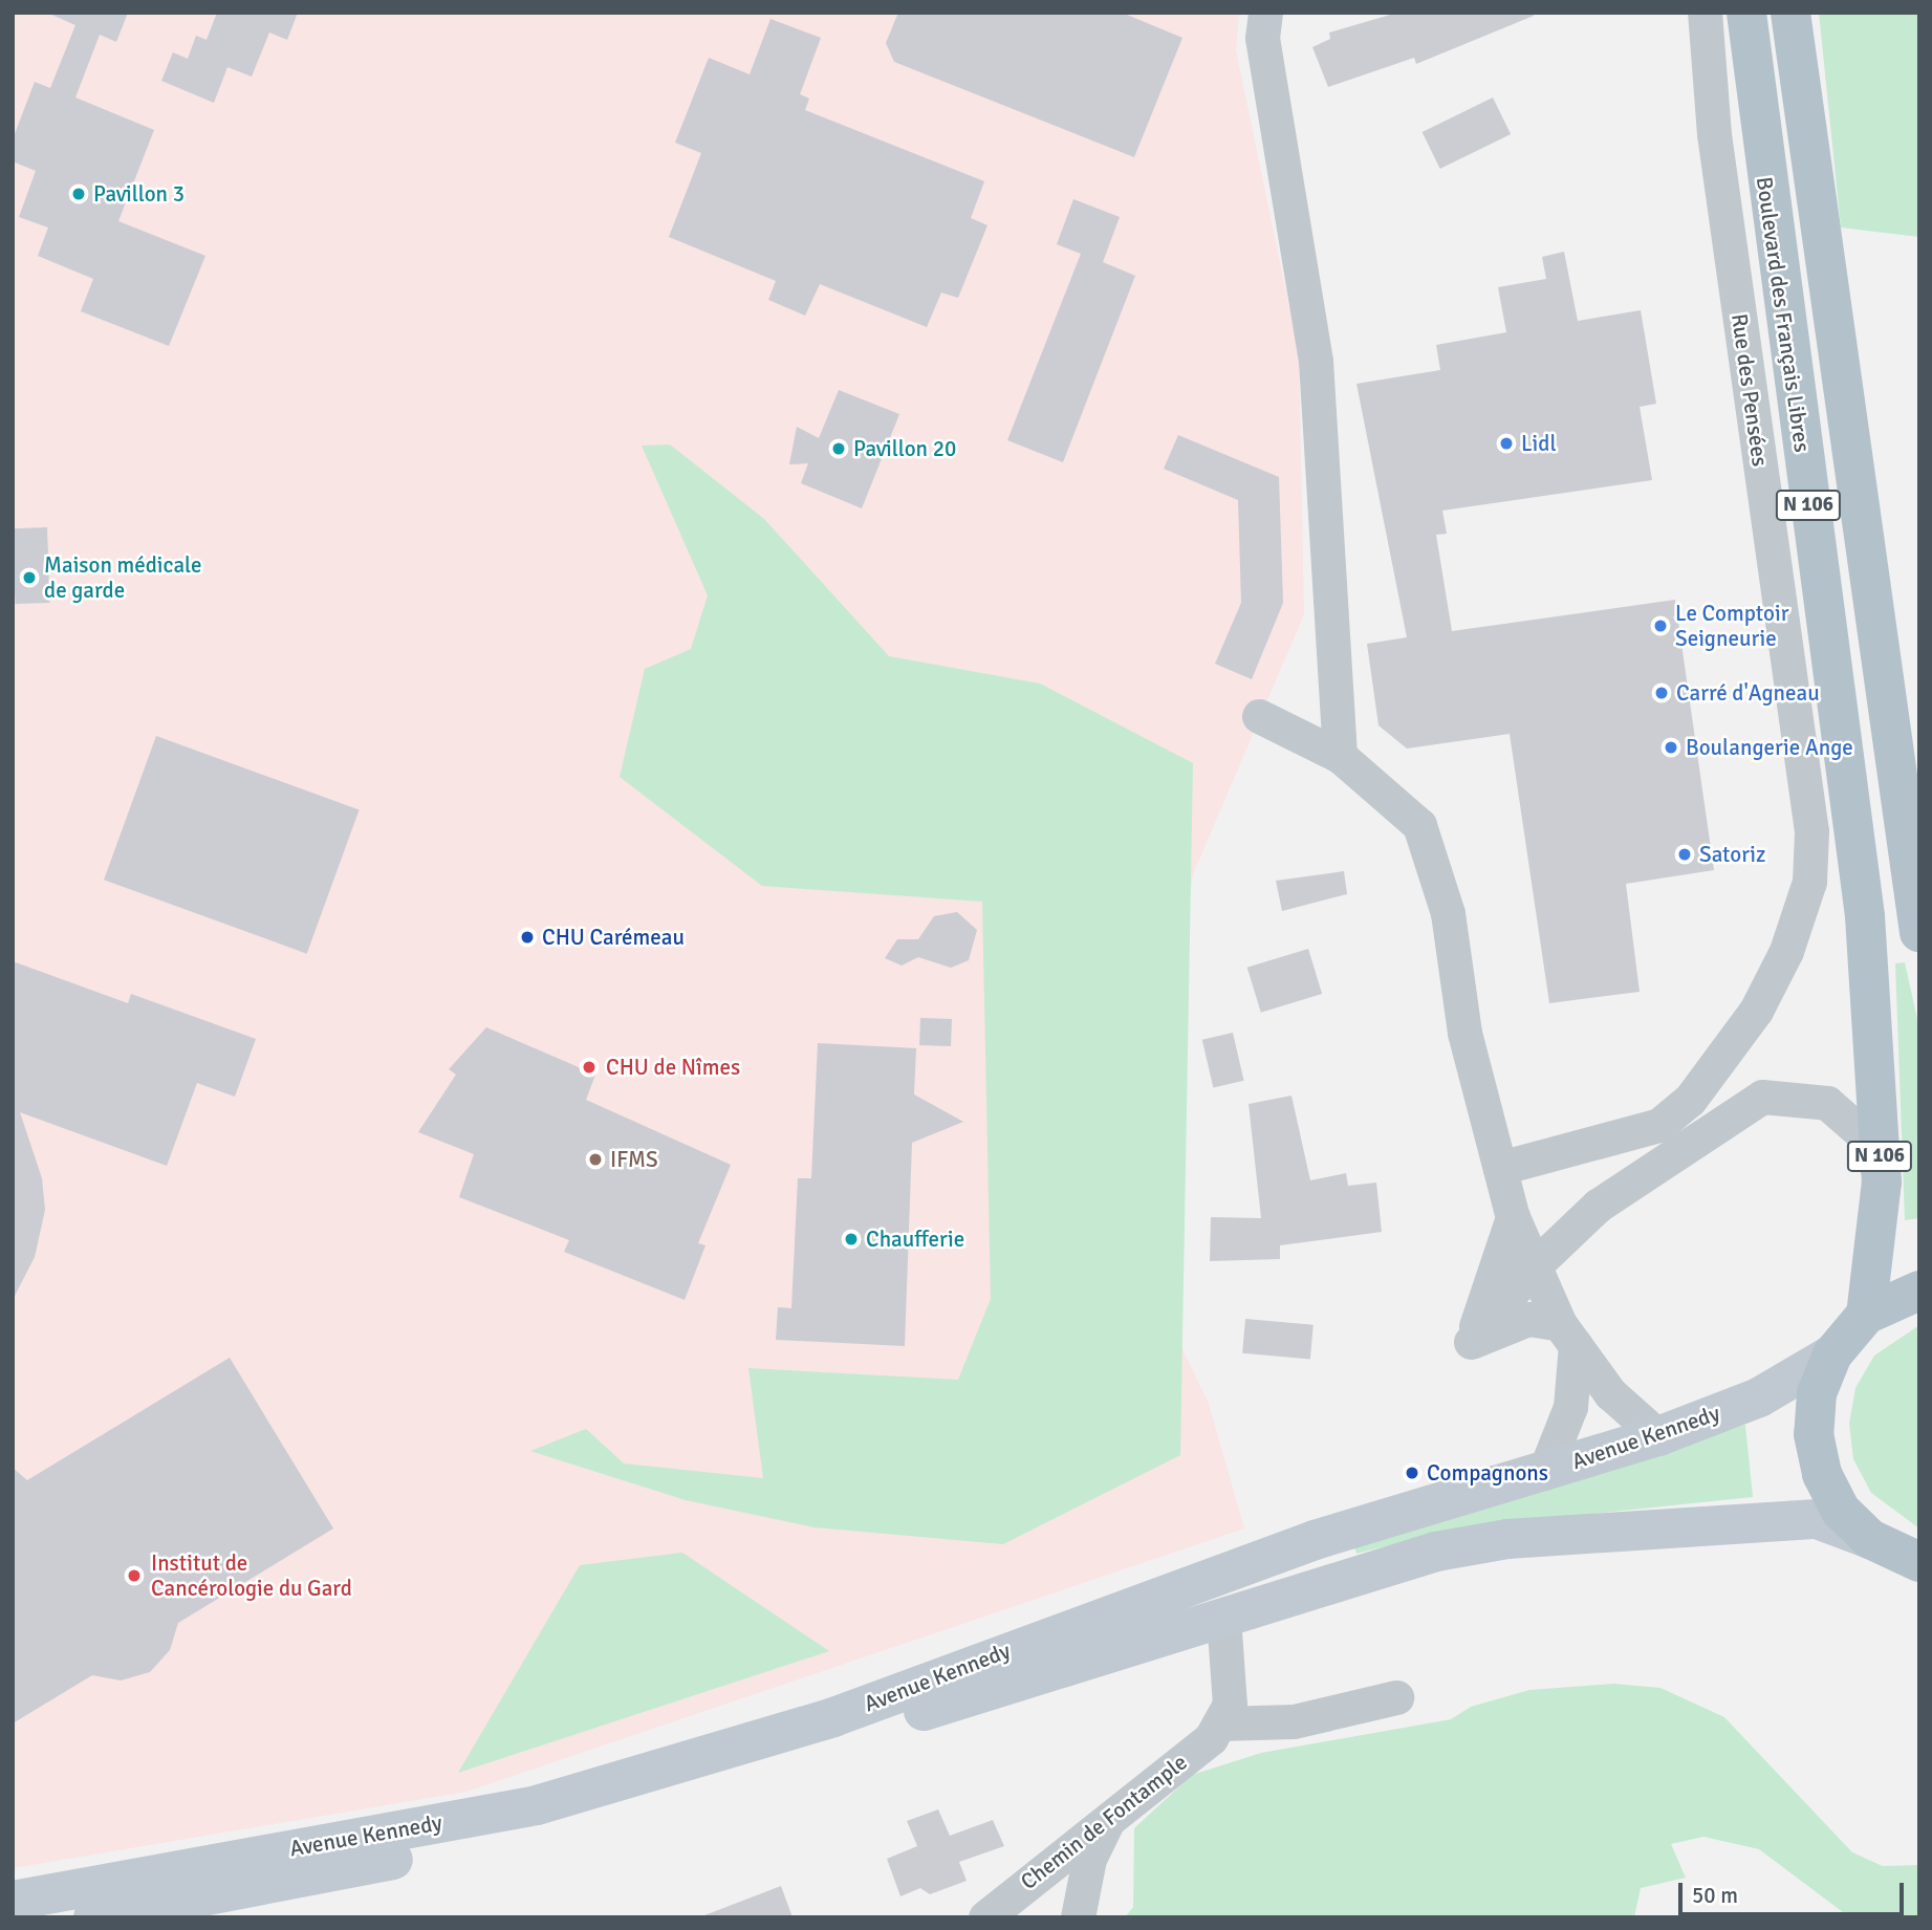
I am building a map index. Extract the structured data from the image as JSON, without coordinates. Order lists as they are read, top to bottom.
{
  "streets": {
    "main road": ["Boulevard des Français Libres", "N 106", "Avenue Kennedy"],
    "street": ["Rue des Pensées", "Chemin de Fontample"]
  },
  "places": [
    "Pavillon 3",
    "Lidl",
    "Pavillon 20",
    "Maison médicale de garde",
    "Le Comptoir Seigneurie",
    "Carré d'Agneau",
    "Boulangerie Ange",
    "Satoriz",
    "CHU Carémeau",
    "CHU de Nîmes",
    "IFMS",
    "Chaufferie",
    "Compagnons",
    "Institut de Cancérologie du Gard"
  ],
  "scale_bar": "50 m"
}
